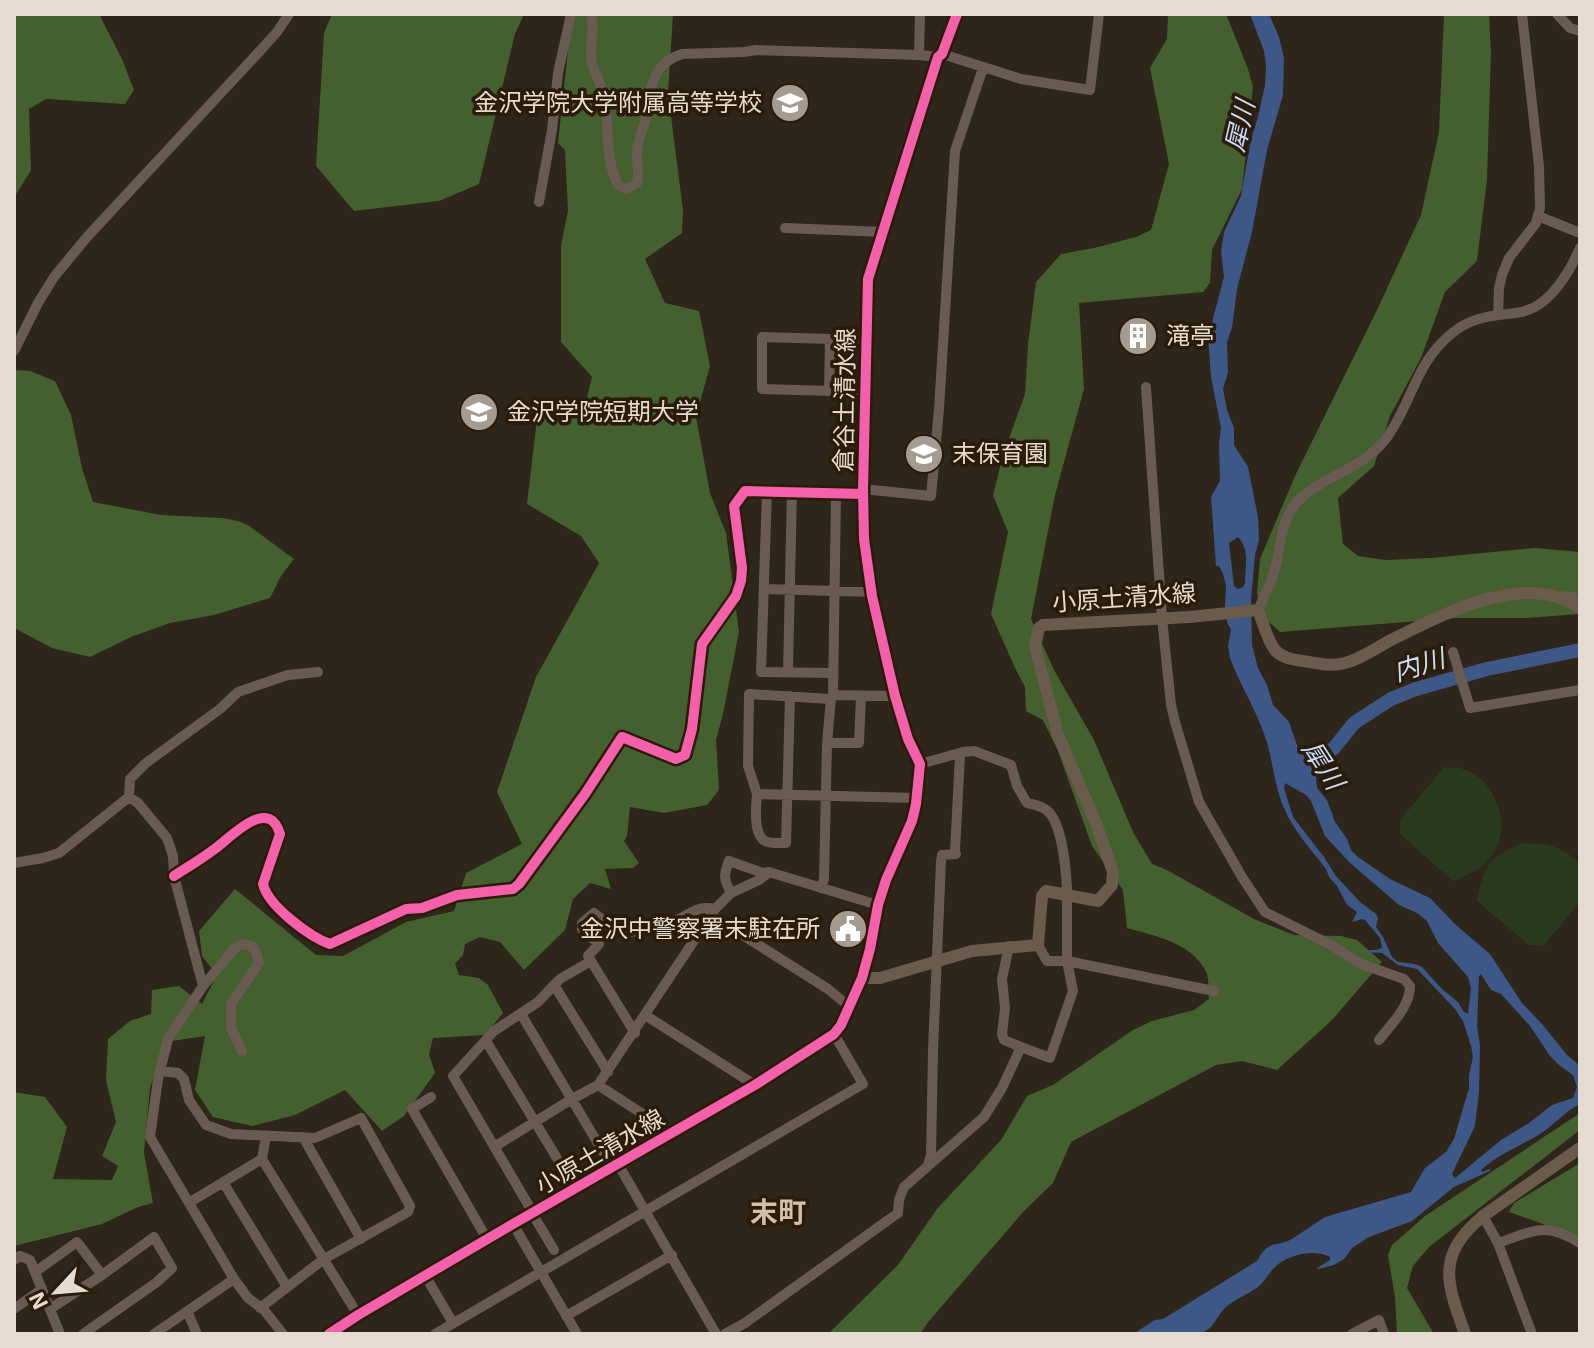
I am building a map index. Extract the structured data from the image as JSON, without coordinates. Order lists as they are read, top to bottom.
{
  "streets": {
    "main road": ["倉谷土清水線", "小原土清水線"]
  },
  "crossings": [
    ["倉谷土清水線", "小原土清水線"]
  ],
  "districts": ["末町"],
  "water": ["犀川", "内川"],
  "places": {
    "school or university": ["金沢学院大学附属高等学校", "金沢学院短期大学", "末保育園"],
    "building": ["滝亭"],
    "public building": ["金沢中警察署末駐在所"]
  },
  "north": "bottom left"
}
